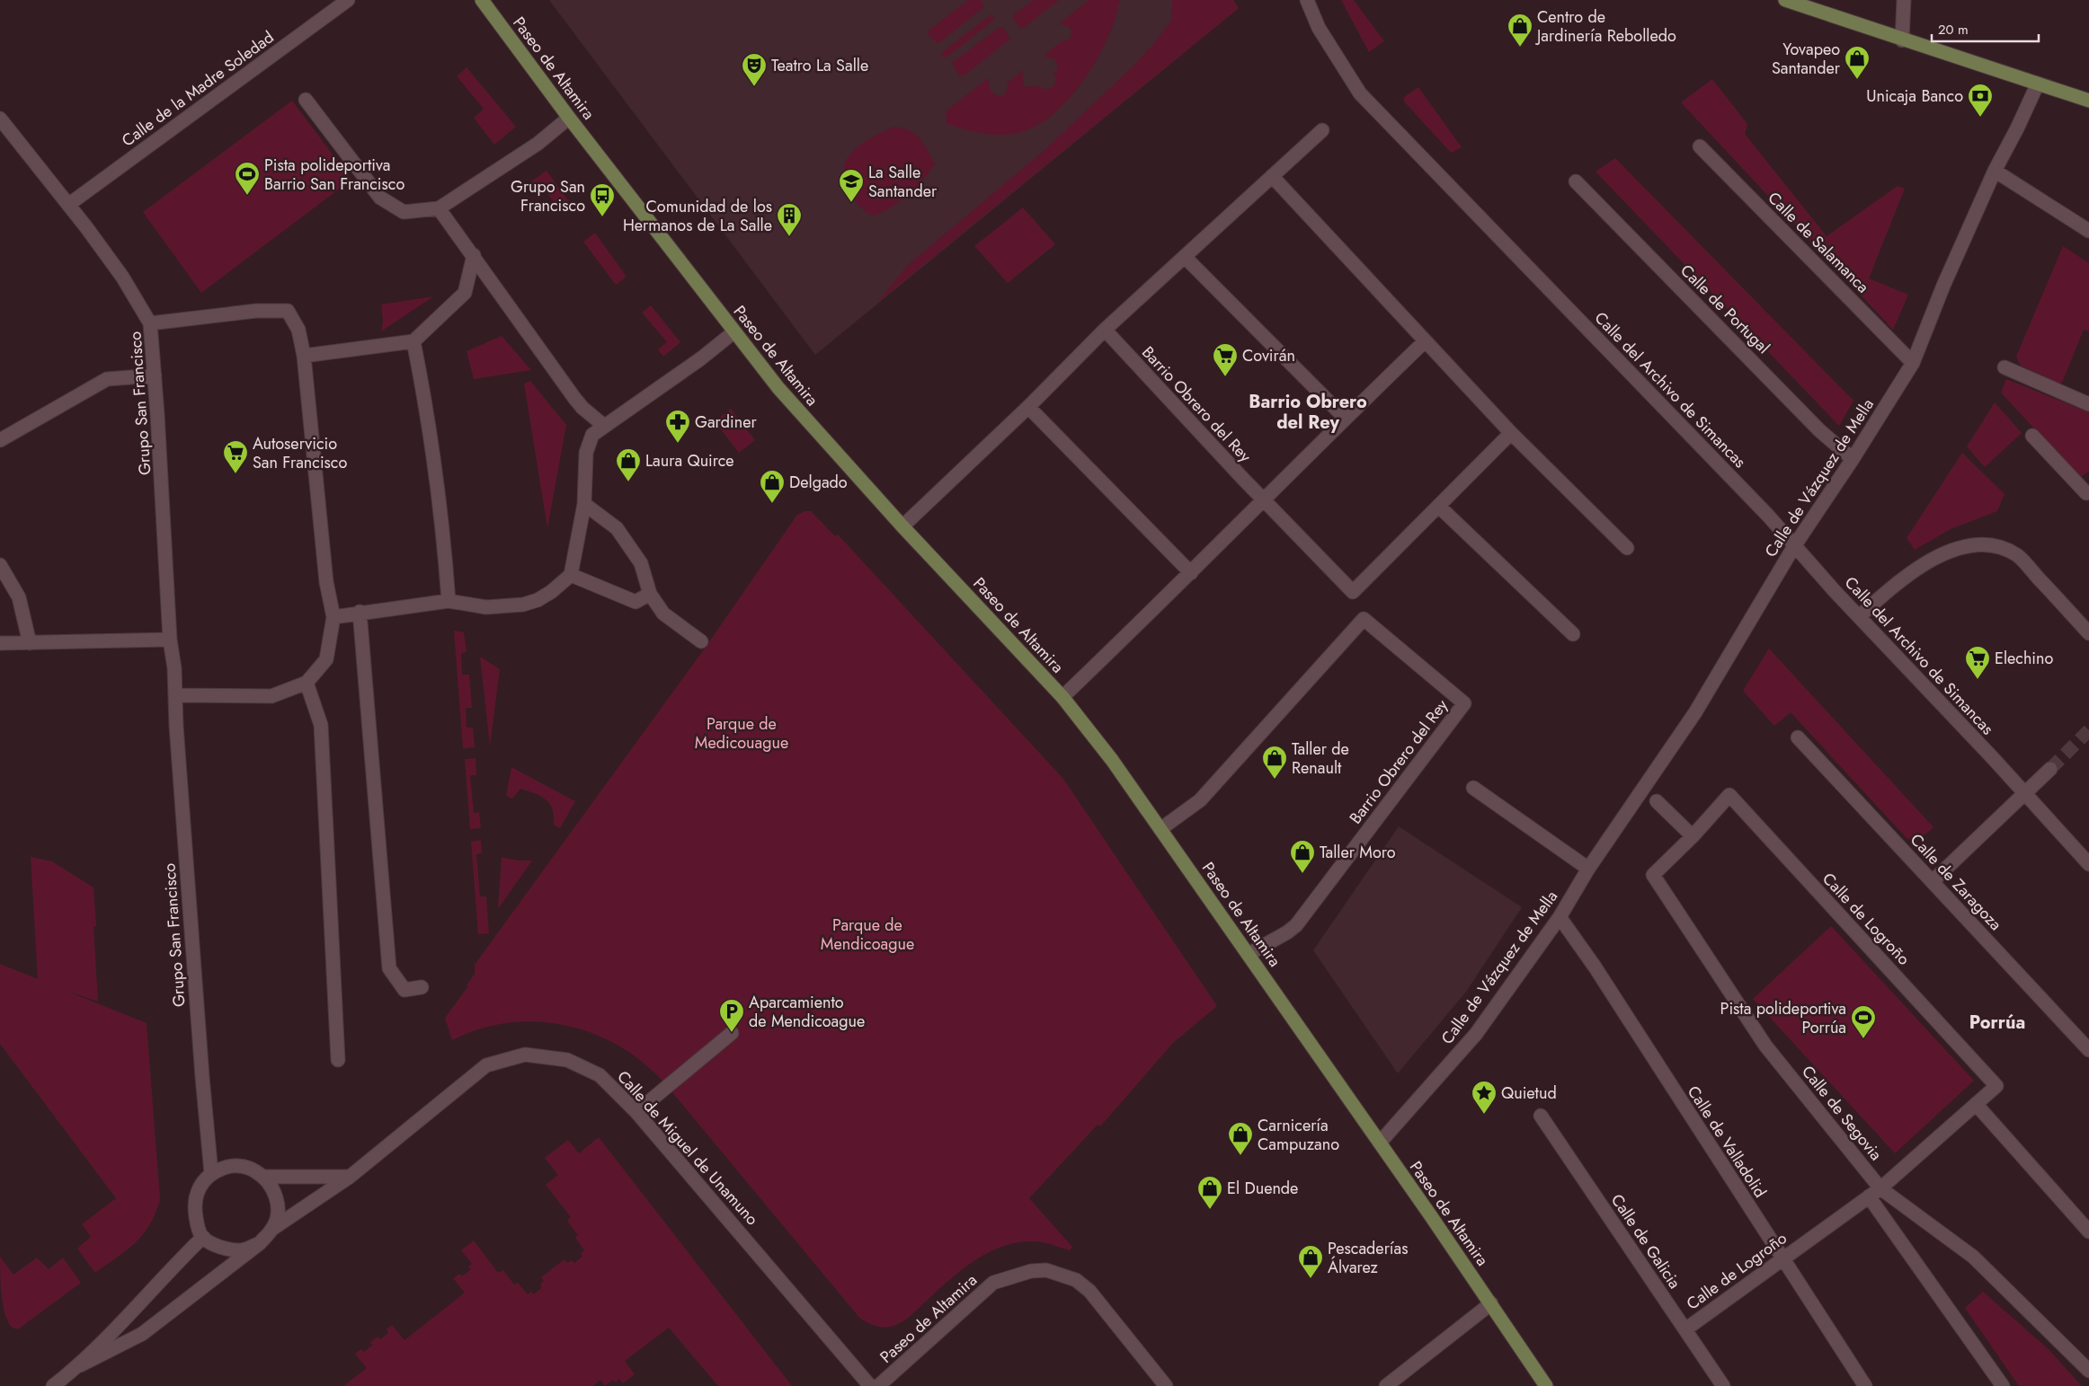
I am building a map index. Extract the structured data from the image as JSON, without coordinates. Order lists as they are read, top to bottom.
{
  "streets": {
    "main road": ["Paseo de Altamira"],
    "street": [
      "Calle de la Madre Soledad",
      "Calle de Salamanca",
      "Calle de Portugal",
      "Calle del Archivo de Simancas",
      "Grupo San Francisco",
      "Barrio Obrero del Rey",
      "Calle de Vázquez de Mella",
      "Calle de Zaragoza",
      "Calle de Logroño",
      "Calle de Segovia",
      "Calle de Valladolid",
      "Calle de Miguel de Unamuno",
      "Calle de Galicia"
    ]
  },
  "crossings": [
    ["Paseo de Altamira", "Barrio Obrero del Rey"],
    ["Paseo de Altamira", "Calle de Vázquez de Mella"],
    ["Calle de Salamanca", "Calle de Vázquez de Mella"],
    ["Calle de Portugal", "Calle de Vázquez de Mella"],
    ["Calle del Archivo de Simancas", "Calle de Vázquez de Mella"],
    ["Grupo San Francisco", "Calle de Miguel de Unamuno"],
    ["Calle de Vázquez de Mella", "Calle de Valladolid"],
    ["Calle de Logroño", "Calle de Segovia"],
    ["Calle de Logroño", "Calle de Valladolid"],
    ["Calle de Logroño", "Calle de Galicia"]
  ],
  "districts": ["Barrio Obrero del Rey", "Porrúa"],
  "parks": ["Parque de Medicouague", "Parque de Mendicoague"],
  "places": {
    "shop": [
      "Centro de Jardinería Rebolledo",
      "Yovapeo Santander",
      "Laura Quirce",
      "Delgado",
      "Taller de Renault",
      "Taller Moro",
      "Carnicería Campuzano",
      "El Duende",
      "Pescaderías Álvarez"
    ],
    "theatre": ["Teatro La Salle"],
    "bank": ["Unicaja Banco"],
    "sports": ["Pista polideportiva Barrio San Francisco", "Pista polideportiva Porrúa"],
    "school or university": ["La Salle Santander"],
    "bus stop": ["Grupo San Francisco"],
    "building": ["Comunidad de los Hermanos de La Salle"],
    "supermarket": ["Covirán", "Autoservicio San Francisco", "Elechino"],
    "pharmacy": ["Gardiner"],
    "parking": ["Aparcamiento de Mendicoague"],
    "place": ["Quietud"]
  },
  "scale_bar": "20 m"
}
